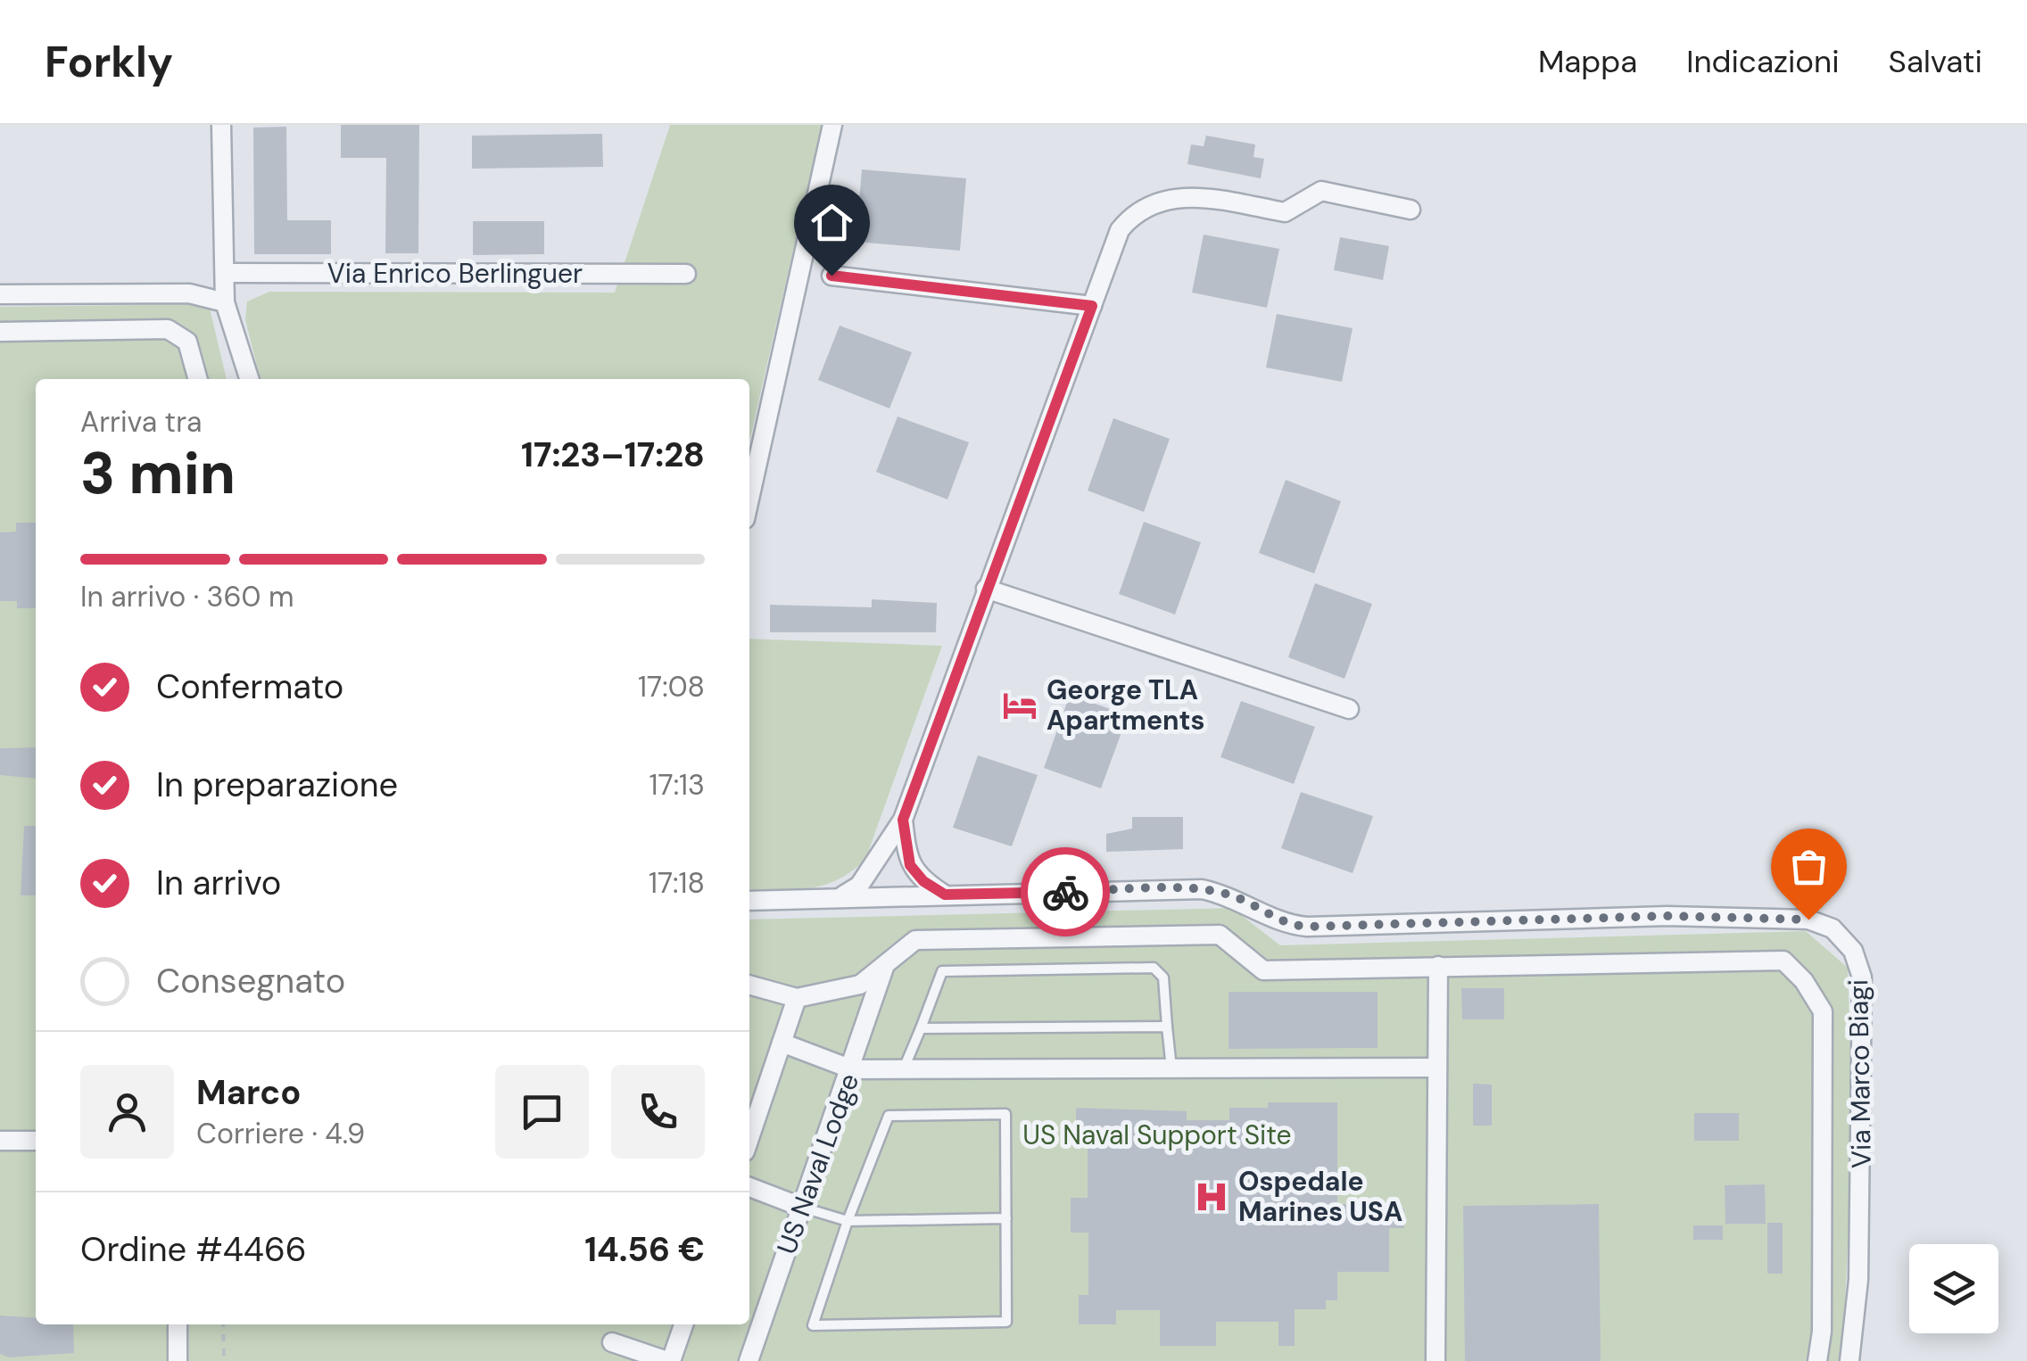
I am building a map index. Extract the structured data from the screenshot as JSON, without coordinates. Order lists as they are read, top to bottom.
{
  "streets": {
    "street": ["Via Enrico Berlinguer", "Via Marco Biagi", "US Naval Lodge"]
  },
  "parks": ["US Naval Support Site"],
  "places": {
    "hotel": ["George TLA Apartments"],
    "hospital": ["Ospedale Marines USA"]
  },
  "page": {
    "header": "Forkly",
    "nav": ["Mappa", "Indicazioni", "Salvati"],
    "heading": ["3 min", "Arriva tra", "17:23–17:28"],
    "panel": [
      "Marco",
      "Corriere · 4.9",
      "Ordine #4466",
      "14.56 €"
    ],
    "bar": "In arrivo · 360 m",
    "list": [
      ["Confermato", "17:08"],
      ["In preparazione", "17:13"],
      ["In arrivo", "17:18"],
      "Consegnato"
    ]
  }
}
